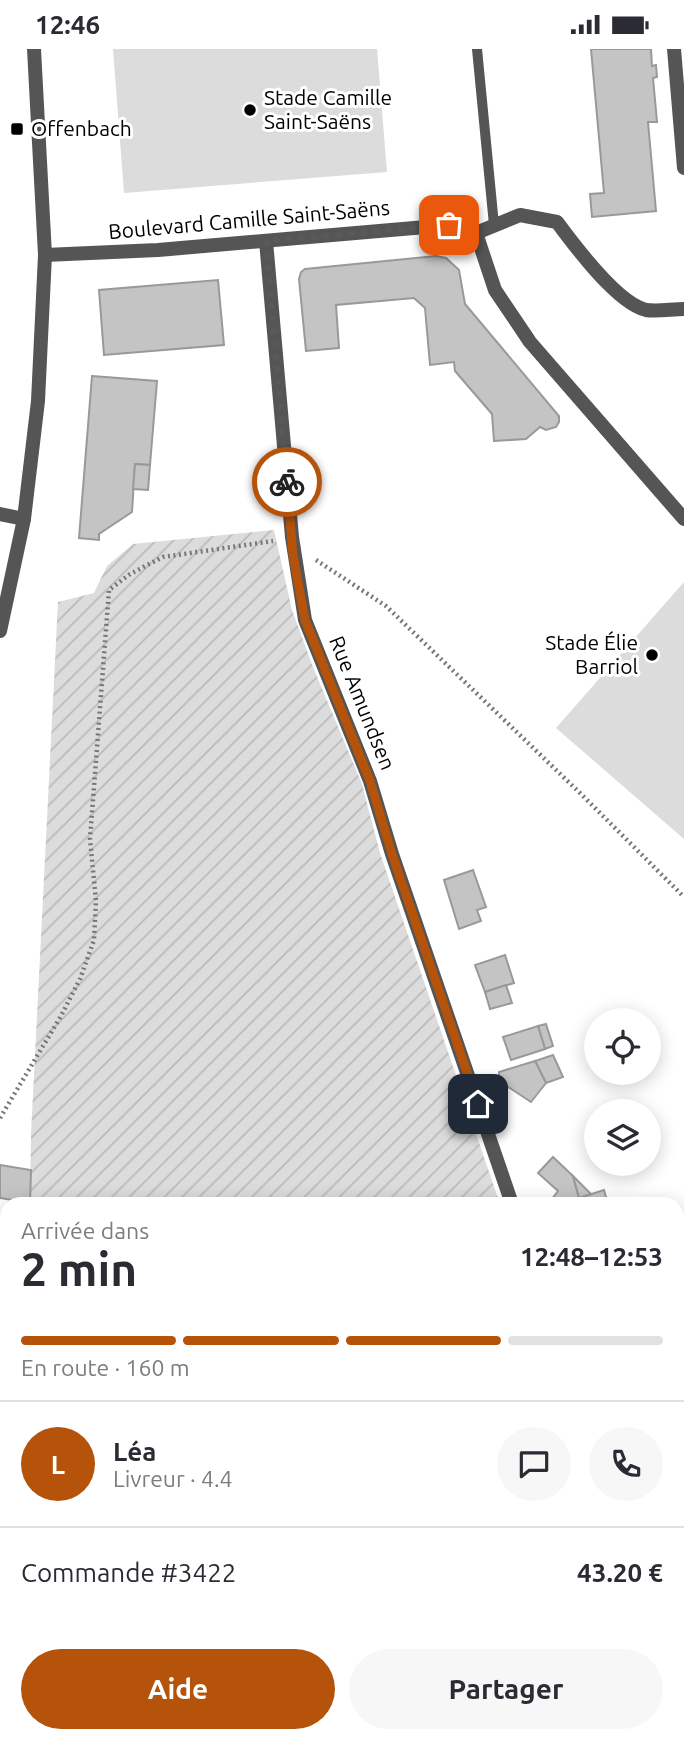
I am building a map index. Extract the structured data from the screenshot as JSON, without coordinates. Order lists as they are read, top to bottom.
{
  "streets": {
    "street": ["Boulevard Camille Saint-Saëns", "Rue Amundsen"]
  },
  "crossings": [
    ["Boulevard Camille Saint-Saëns", "Rue Amundsen"]
  ],
  "places": {
    "other": ["Stade Camille Saint-Saëns", "Stade Élie Barriol"],
    "transit": ["Offenbach"]
  },
  "page": {
    "status": "12:46",
    "heading": ["2 min", "Arrivée dans", "12:48–12:53"],
    "panel": [
      "Léa",
      "Livreur · 4.4",
      "Commande #3422",
      "43.20 €"
    ],
    "bar": "En route · 160 m",
    "round": "L",
    "buttons": ["Aide", "Partager"]
  }
}
